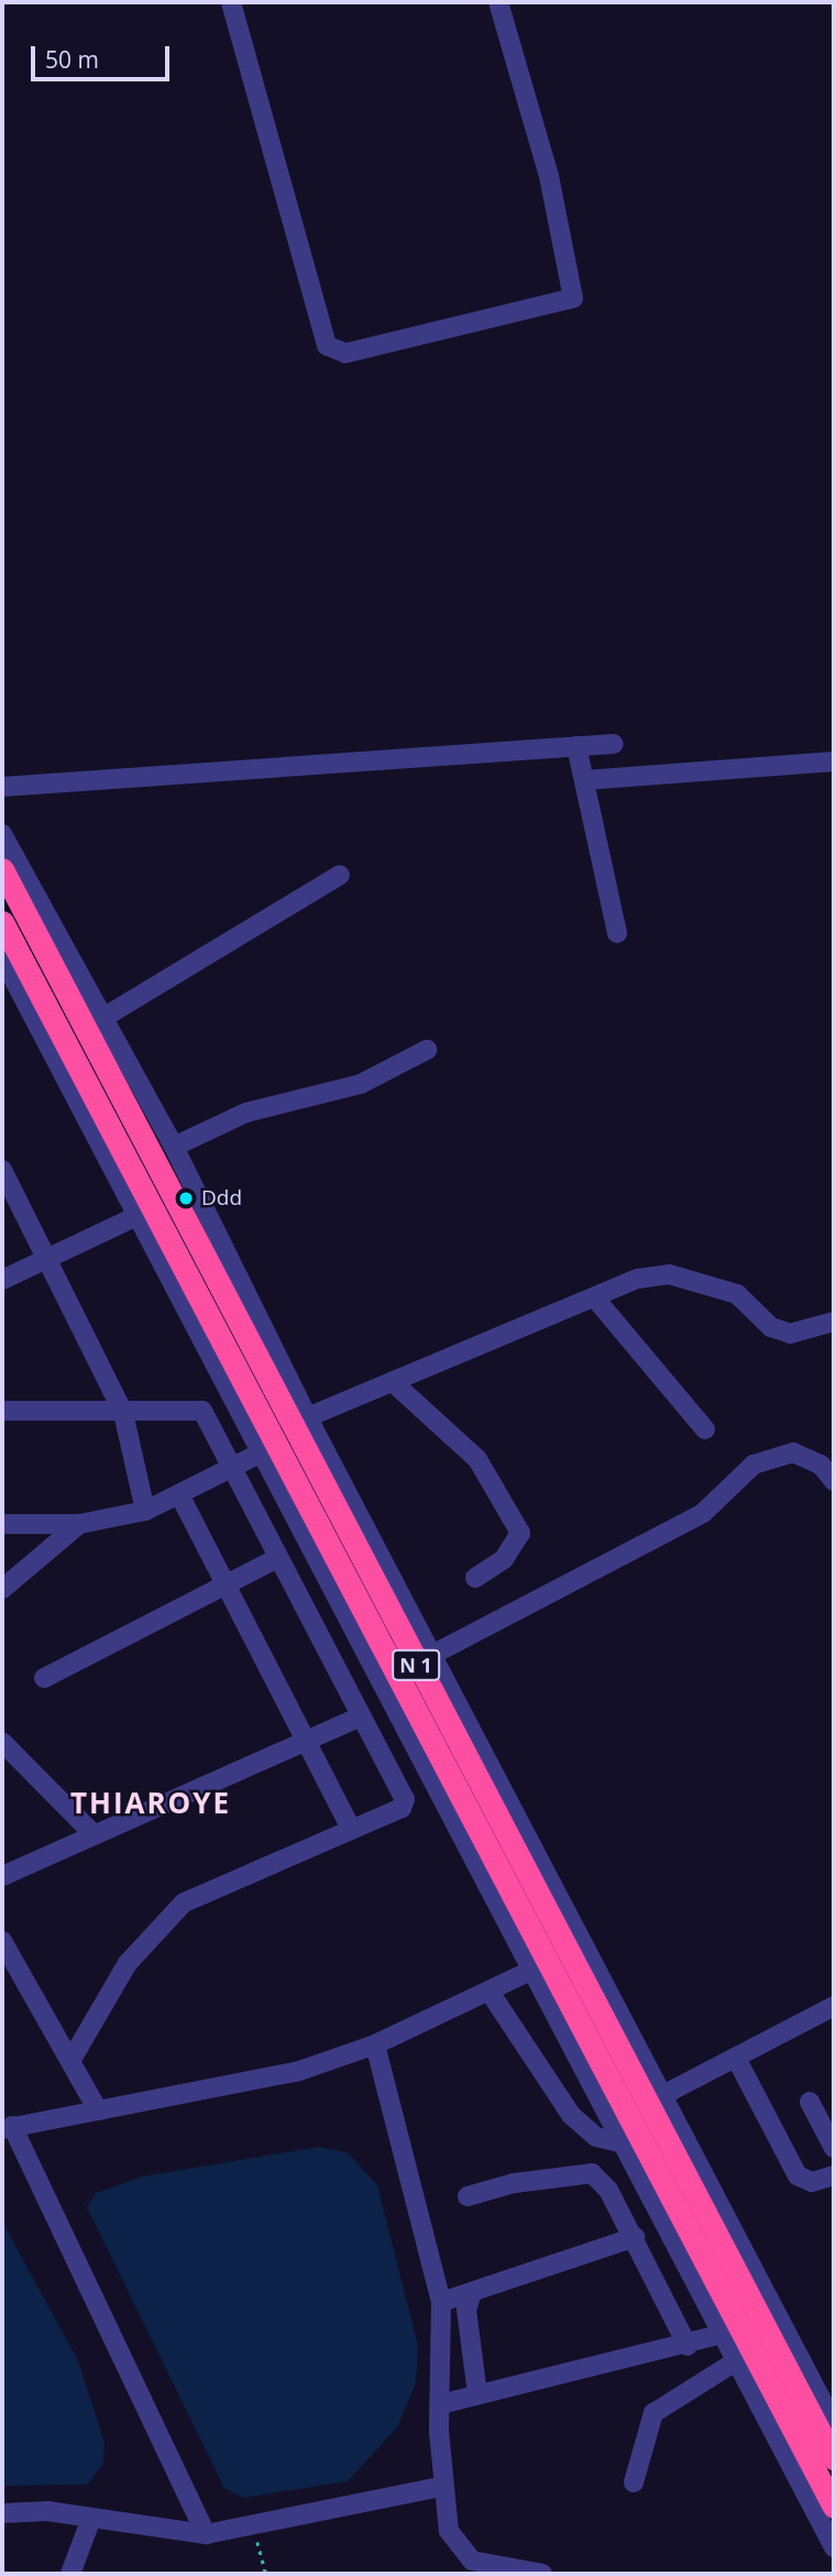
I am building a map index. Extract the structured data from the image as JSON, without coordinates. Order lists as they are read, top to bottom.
{
  "streets": {
    "highway": ["N 1"]
  },
  "districts": ["THIAROYE"],
  "places": ["Ddd"],
  "scale_bar": "50 m"
}
